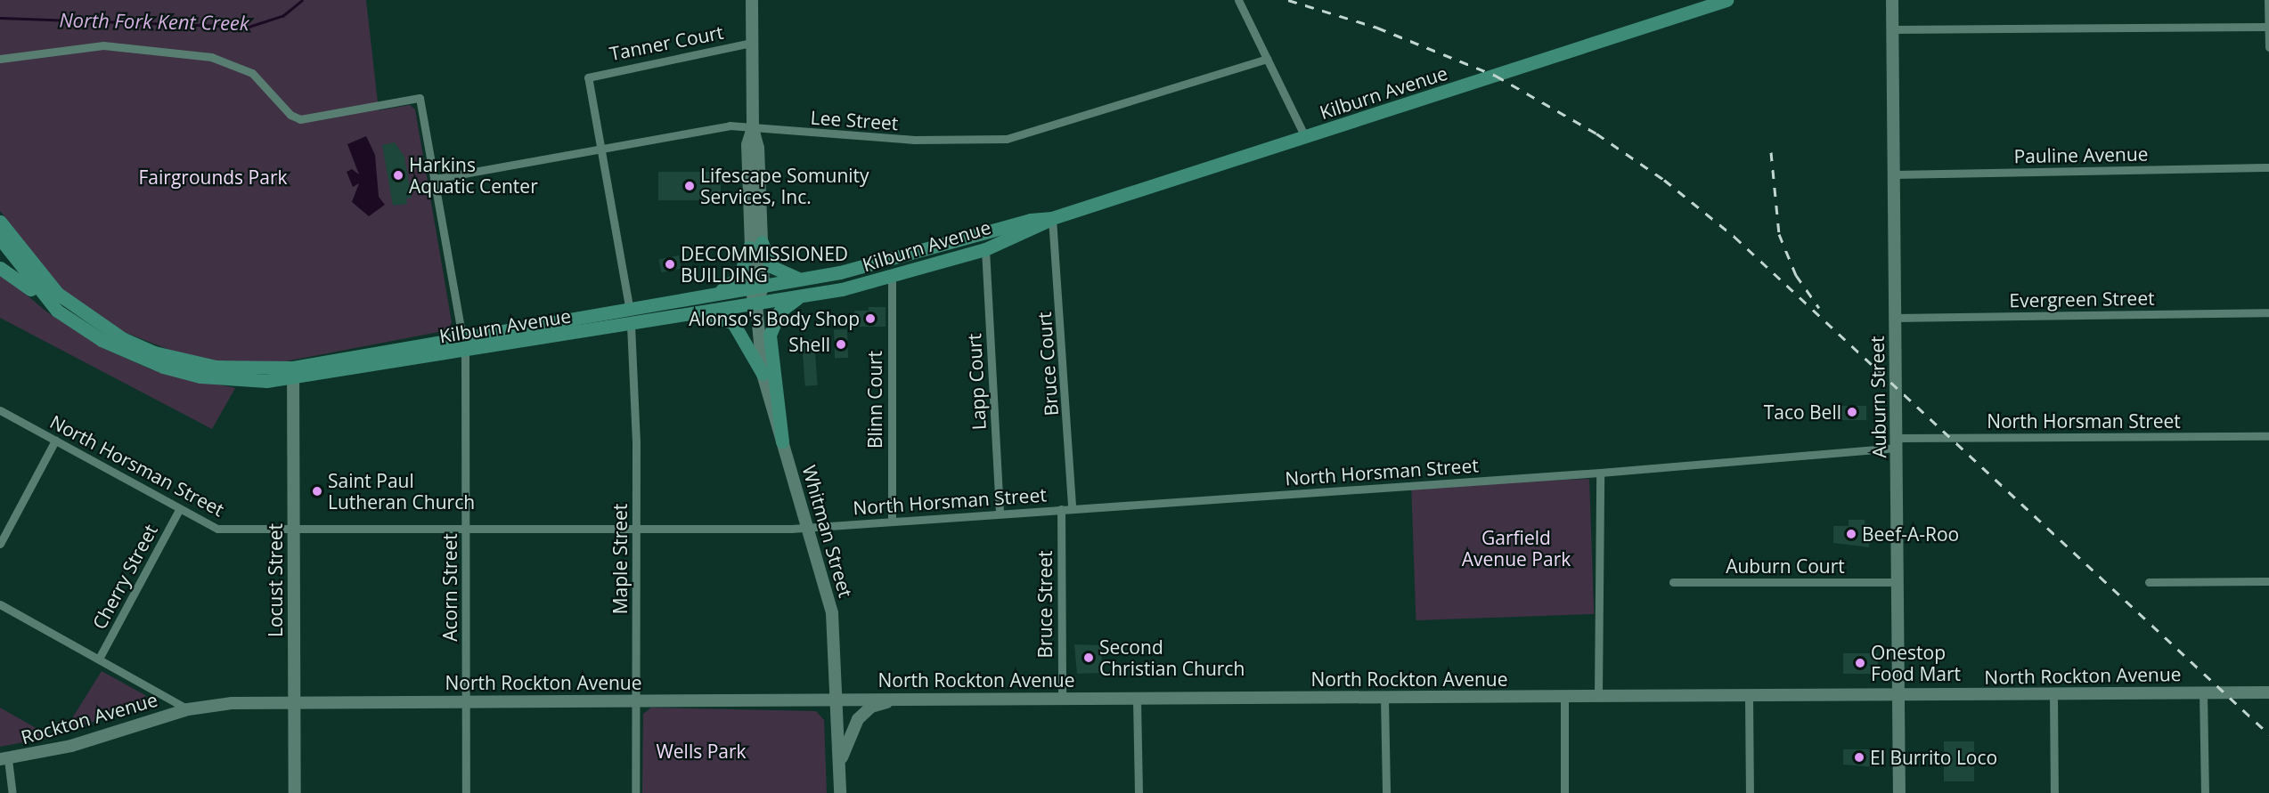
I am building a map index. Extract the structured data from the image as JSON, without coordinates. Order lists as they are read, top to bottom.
{
  "streets": {
    "main road": [
      "Kilburn Avenue",
      "Auburn Street",
      "Whitman Street",
      "Locust Street",
      "North Rockton Avenue",
      "Rockton Avenue"
    ],
    "street": [
      "Tanner Court",
      "Lee Street",
      "Pauline Avenue",
      "Evergreen Street",
      "Bruce Court",
      "Lapp Court",
      "Blinn Court",
      "North Horsman Street",
      "Maple Street",
      "Auburn Court",
      "Cherry Street",
      "Acorn Street",
      "Bruce Street"
    ]
  },
  "crossings": [
    ["Tanner Court", "Lee Street"],
    ["Tanner Court", "Whitman Street"],
    ["Kilburn Avenue", "Bruce Court"],
    ["Kilburn Avenue", "Lapp Court"],
    ["Kilburn Avenue", "Blinn Court"],
    ["Kilburn Avenue", "Whitman Street"],
    ["Kilburn Avenue", "Maple Street"],
    ["Kilburn Avenue", "Locust Street"],
    ["Kilburn Avenue", "Acorn Street"],
    ["Lee Street", "Whitman Street"],
    ["Lee Street", "Acorn Street"],
    ["Pauline Avenue", "Auburn Street"],
    ["Evergreen Street", "Auburn Street"],
    ["Bruce Court", "North Horsman Street"],
    ["Lapp Court", "North Horsman Street"],
    ["Auburn Street", "North Horsman Street"],
    ["Auburn Street", "Auburn Court"],
    ["Auburn Street", "North Rockton Avenue"],
    ["Blinn Court", "North Horsman Street"],
    ["North Horsman Street", "Whitman Street"],
    ["North Horsman Street", "Maple Street"],
    ["North Horsman Street", "Cherry Street"],
    ["North Horsman Street", "Locust Street"],
    ["North Horsman Street", "Acorn Street"],
    ["North Horsman Street", "Bruce Street"],
    ["Whitman Street", "North Rockton Avenue"],
    ["Maple Street", "North Rockton Avenue"],
    ["Locust Street", "North Rockton Avenue"],
    ["Acorn Street", "North Rockton Avenue"],
    ["Bruce Street", "North Rockton Avenue"],
    ["North Rockton Avenue", "Rockton Avenue"]
  ],
  "water": ["North Fork Kent Creek"],
  "parks": ["Fairgrounds Park", "Garfield Avenue Park", "Wells Park"],
  "places": [
    "Harkins Aquatic Center",
    "Lifescape Somunity Services, Inc.",
    "DECOMMISSIONED BUILDING",
    "Alonso's Body Shop",
    "Shell",
    "Taco Bell",
    "Saint Paul Lutheran Church",
    "Beef-A-Roo",
    "Second Christian Church",
    "Onestop Food Mart",
    "El Burrito Loco"
  ]
}
